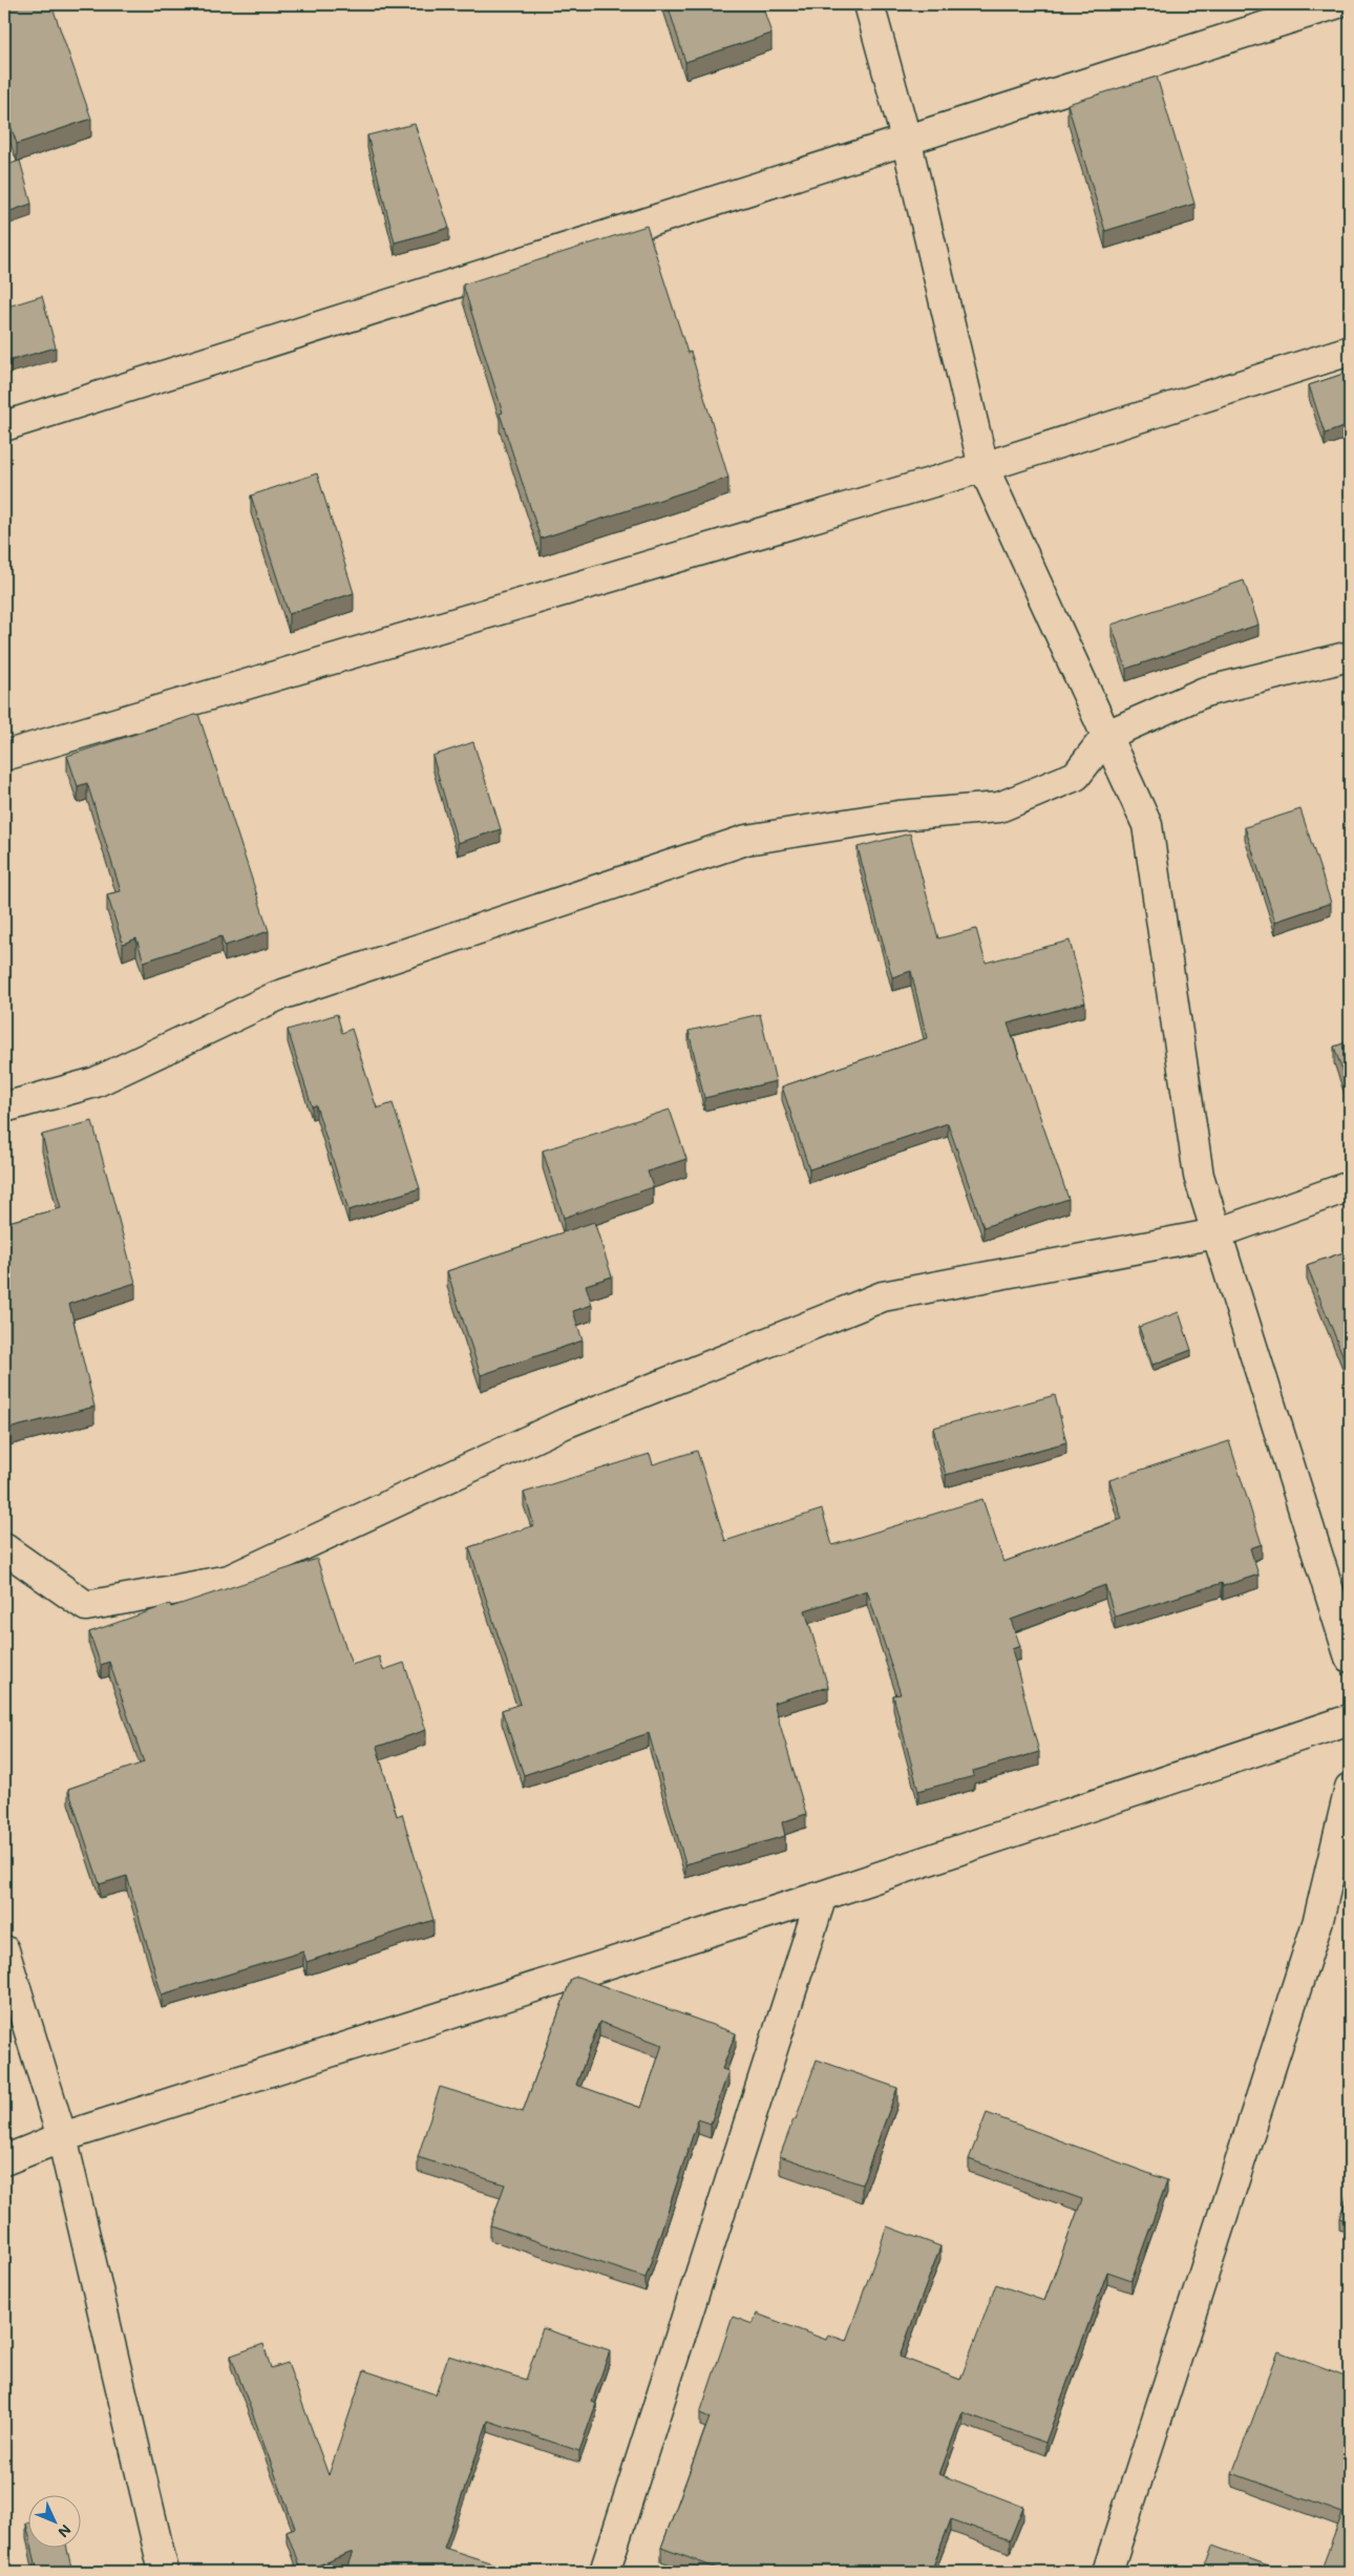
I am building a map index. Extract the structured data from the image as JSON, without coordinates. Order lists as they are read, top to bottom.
{
  "north": "bottom right"
}
